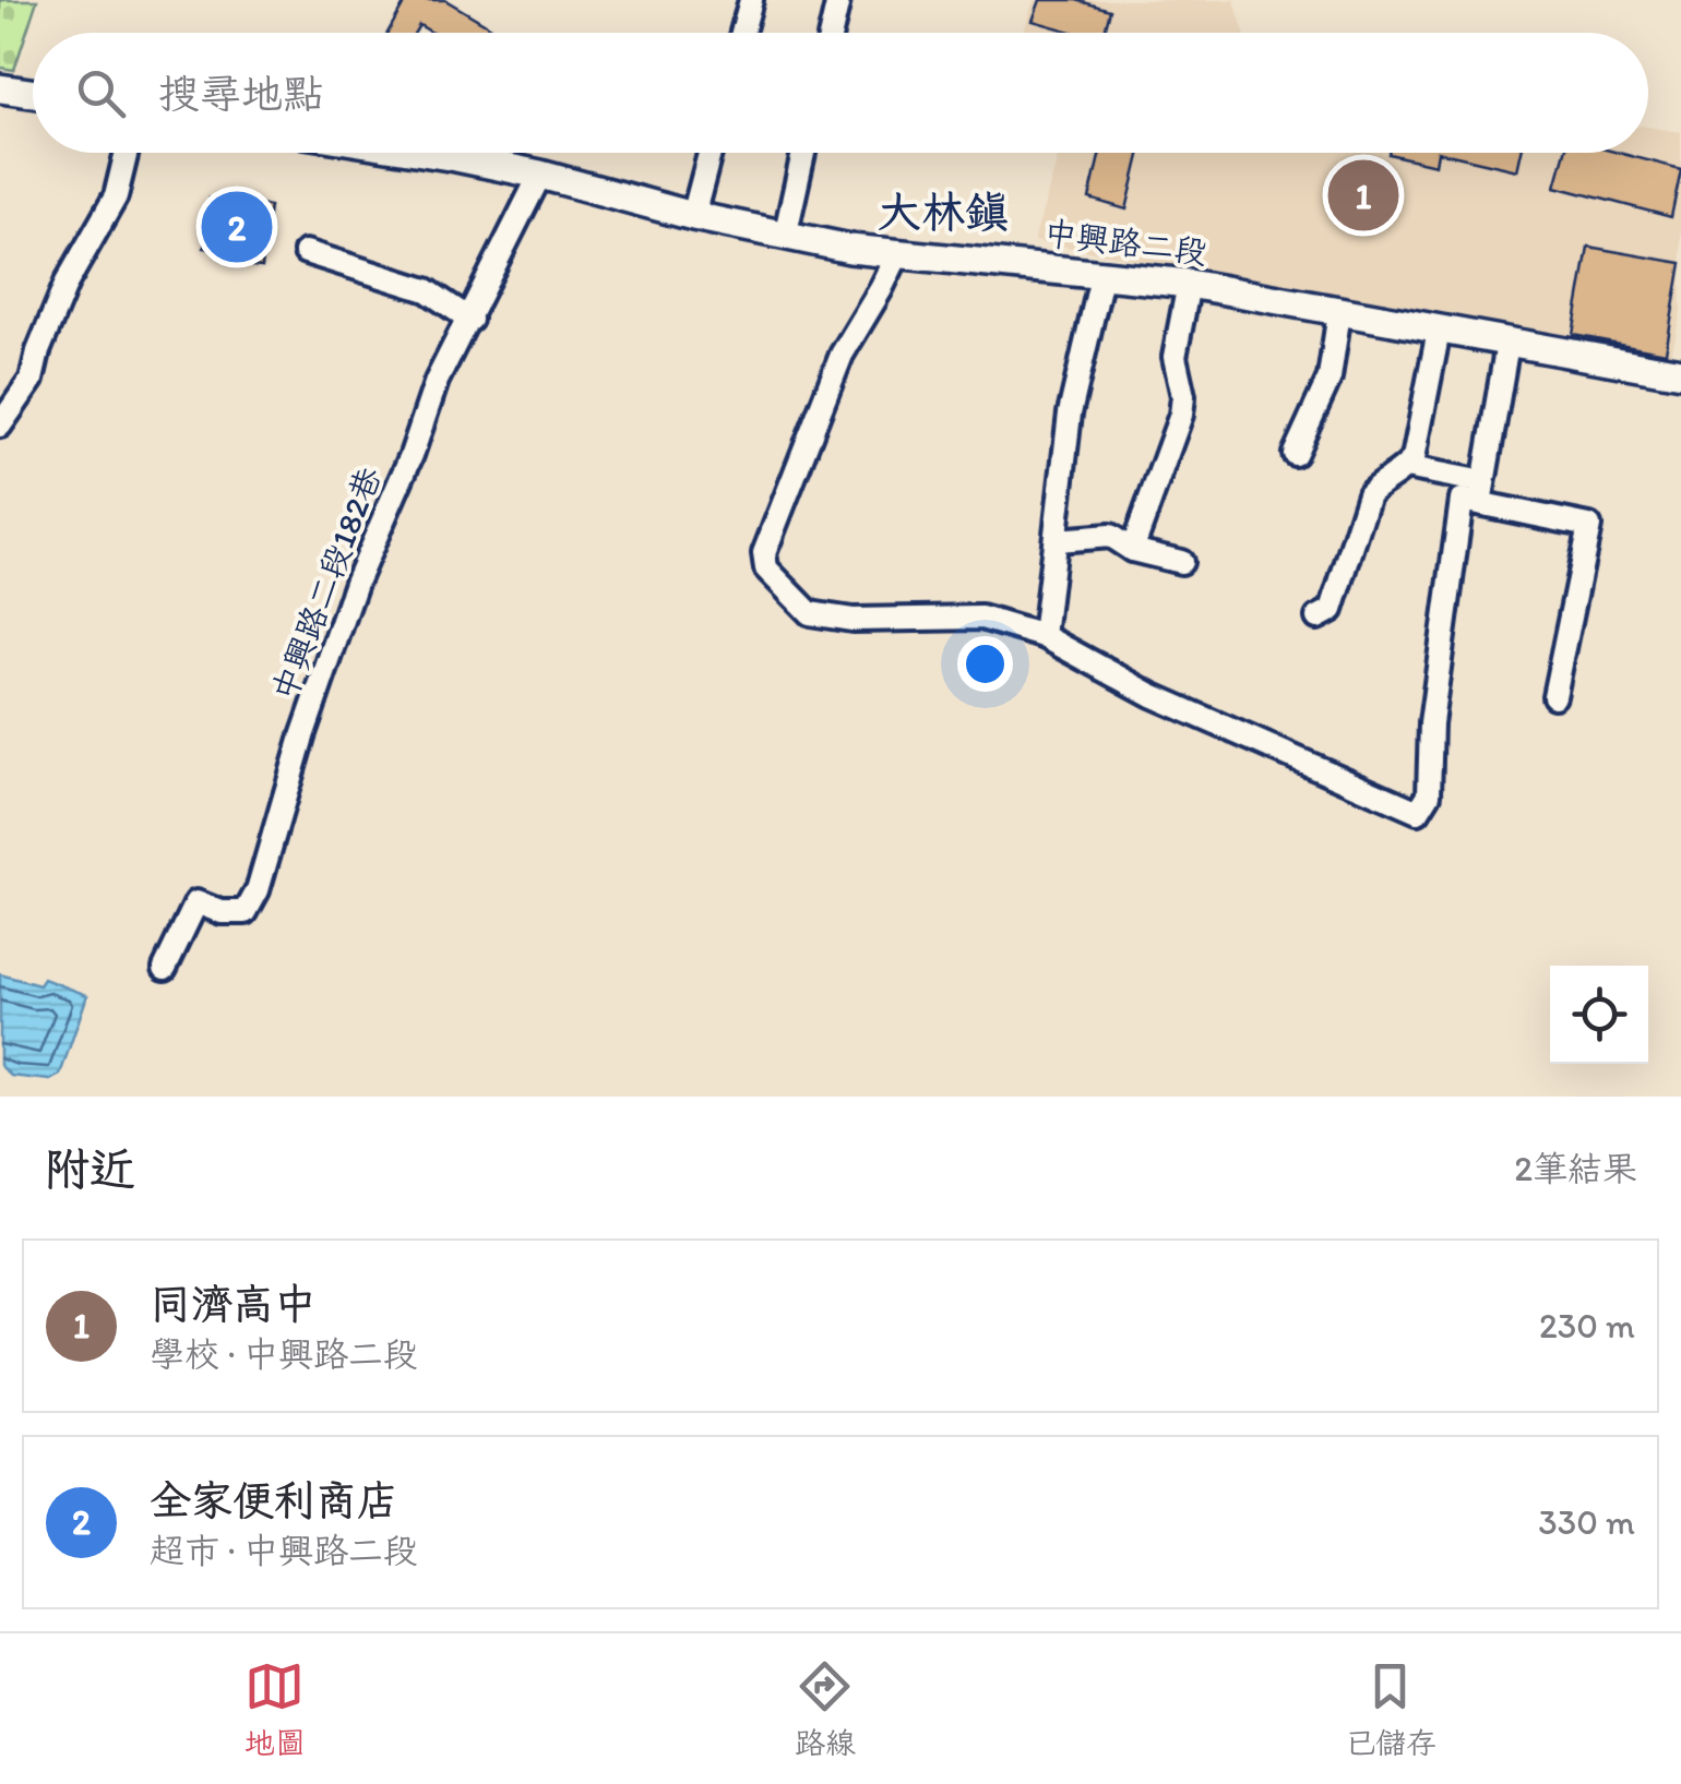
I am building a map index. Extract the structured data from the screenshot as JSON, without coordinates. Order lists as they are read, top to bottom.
{
  "streets": {
    "main road": ["中興路二段"],
    "lane": ["中興路二段182巷"]
  },
  "crossings": [
    ["中興路二段", "中興路二段182巷"]
  ],
  "districts": ["大林鎮"],
  "page": {
    "search": "搜尋地點",
    "pins": ["1", "2"],
    "heading": ["附近", "2筆結果"],
    "list": [
      {
        "mark": "1",
        "name": "同濟高中",
        "note": "學校 · 中興路二段",
        "value": "230 m"
      },
      {
        "mark": "2",
        "name": "全家便利商店",
        "note": "超市 · 中興路二段",
        "value": "330 m"
      }
    ],
    "nav": ["地圖", "路線", "已儲存"]
  }
}
